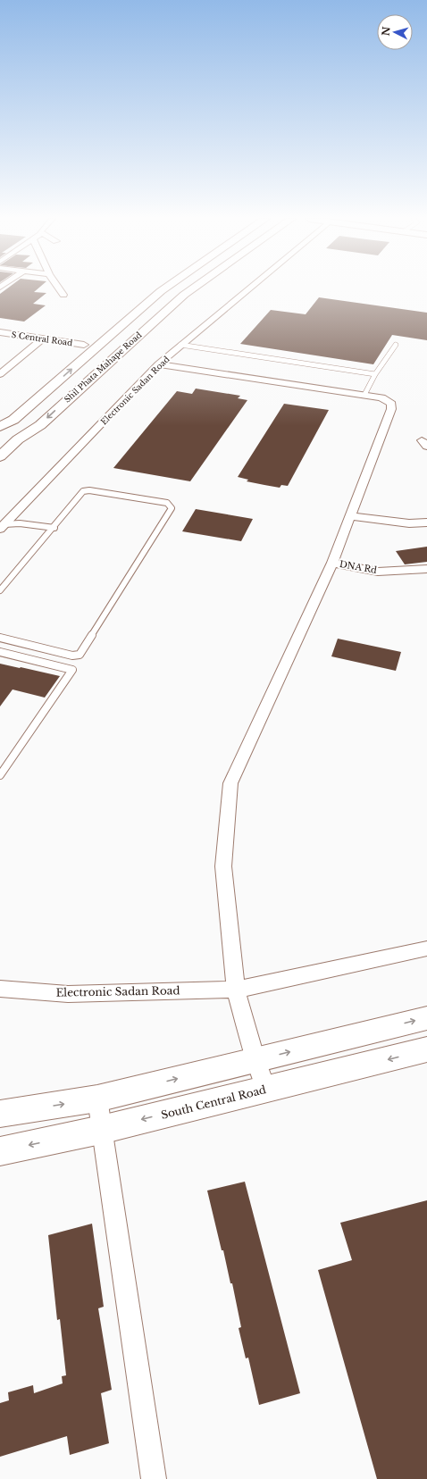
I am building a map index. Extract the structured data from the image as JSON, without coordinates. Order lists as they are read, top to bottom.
{
  "streets": {
    "main road": ["Shil Phata Mahape Road", "South Central Road"],
    "street": ["S Central Road", "Electronic Sadan Road", "DNA Rd"]
  },
  "north": "left"
}
